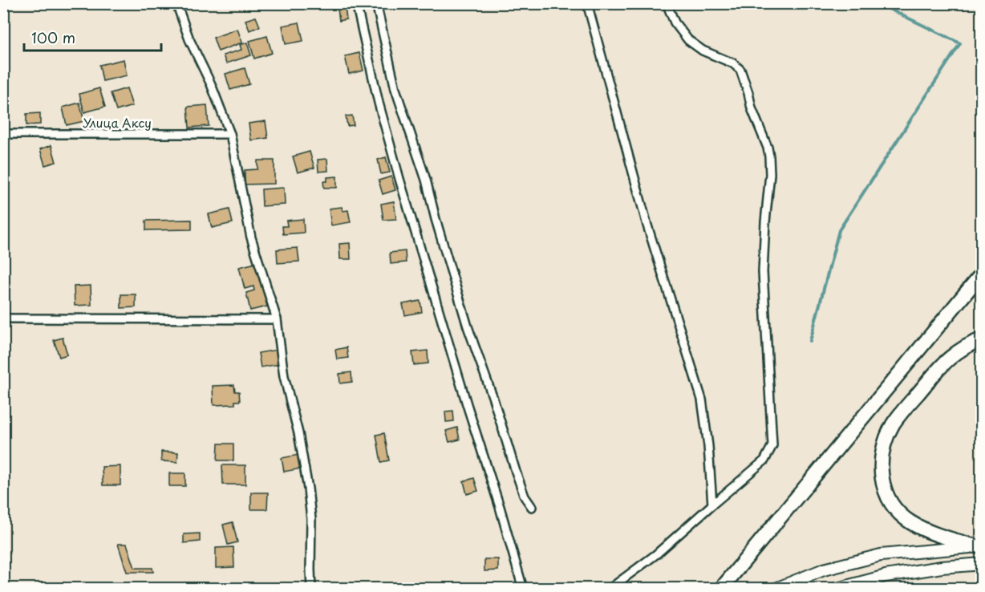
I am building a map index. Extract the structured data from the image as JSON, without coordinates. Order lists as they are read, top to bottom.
{
  "streets": {
    "street": ["Улица Аксу"]
  },
  "scale_bar": "100 m"
}
